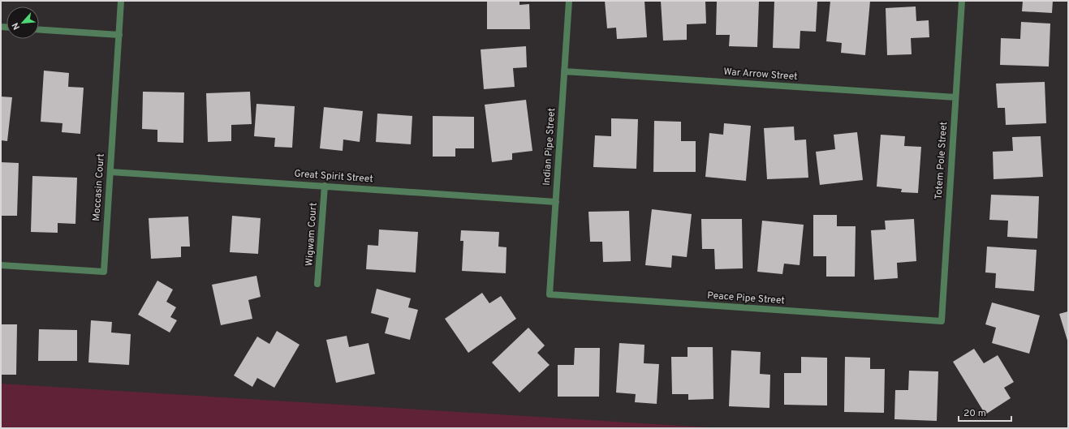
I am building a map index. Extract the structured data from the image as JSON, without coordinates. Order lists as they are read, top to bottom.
{
  "streets": {
    "street": [
      "War Arrow Street",
      "Indian Pipe Street",
      "Totem Pole Street",
      "Great Spirit Street",
      "Moccasin Court",
      "Wigwam Court",
      "Peace Pipe Street"
    ]
  },
  "crossings": [
    ["War Arrow Street", "Indian Pipe Street"],
    ["War Arrow Street", "Totem Pole Street"],
    ["Indian Pipe Street", "Great Spirit Street"],
    ["Indian Pipe Street", "Peace Pipe Street"],
    ["Totem Pole Street", "Peace Pipe Street"],
    ["Great Spirit Street", "Moccasin Court"],
    ["Great Spirit Street", "Wigwam Court"]
  ],
  "scale_bar": "20 m",
  "north": "bottom left"
}
